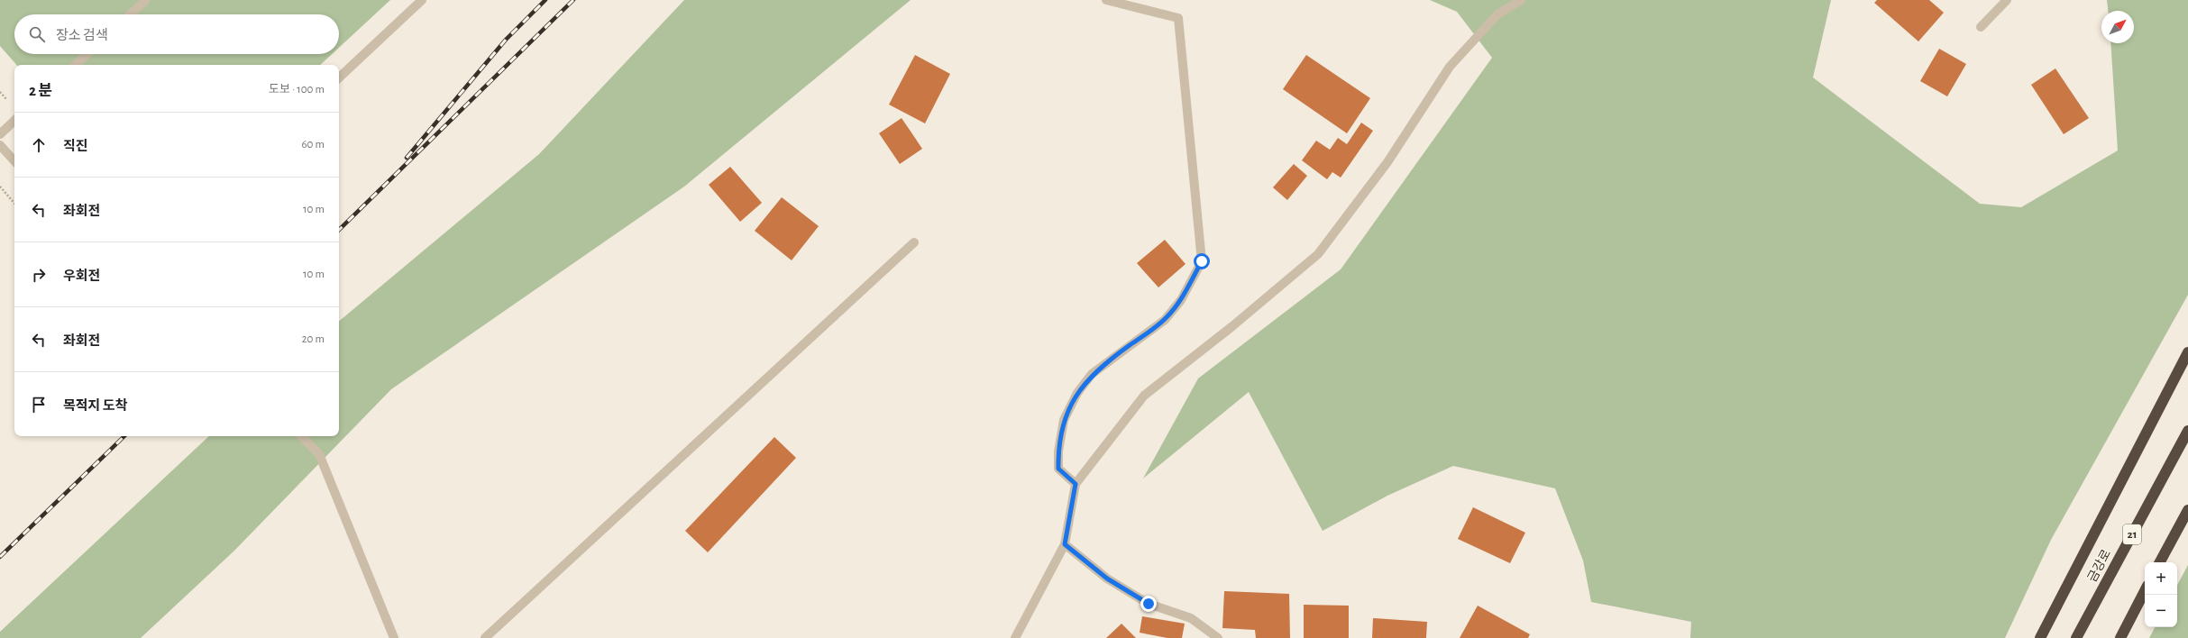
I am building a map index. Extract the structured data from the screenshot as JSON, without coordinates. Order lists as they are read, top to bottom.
{
  "streets": {
    "highway": ["21", "금강로"]
  },
  "north": "top right",
  "page": {
    "search": "장소 검색",
    "heading": ["2 분", "도보 · 100 m"],
    "list": [
      ["직진", "60 m"],
      ["좌회전", "10 m"],
      ["우회전", "10 m"],
      ["좌회전", "20 m"],
      "목적지 도착"
    ],
    "map_buttons": ["+", "−"]
  }
}
